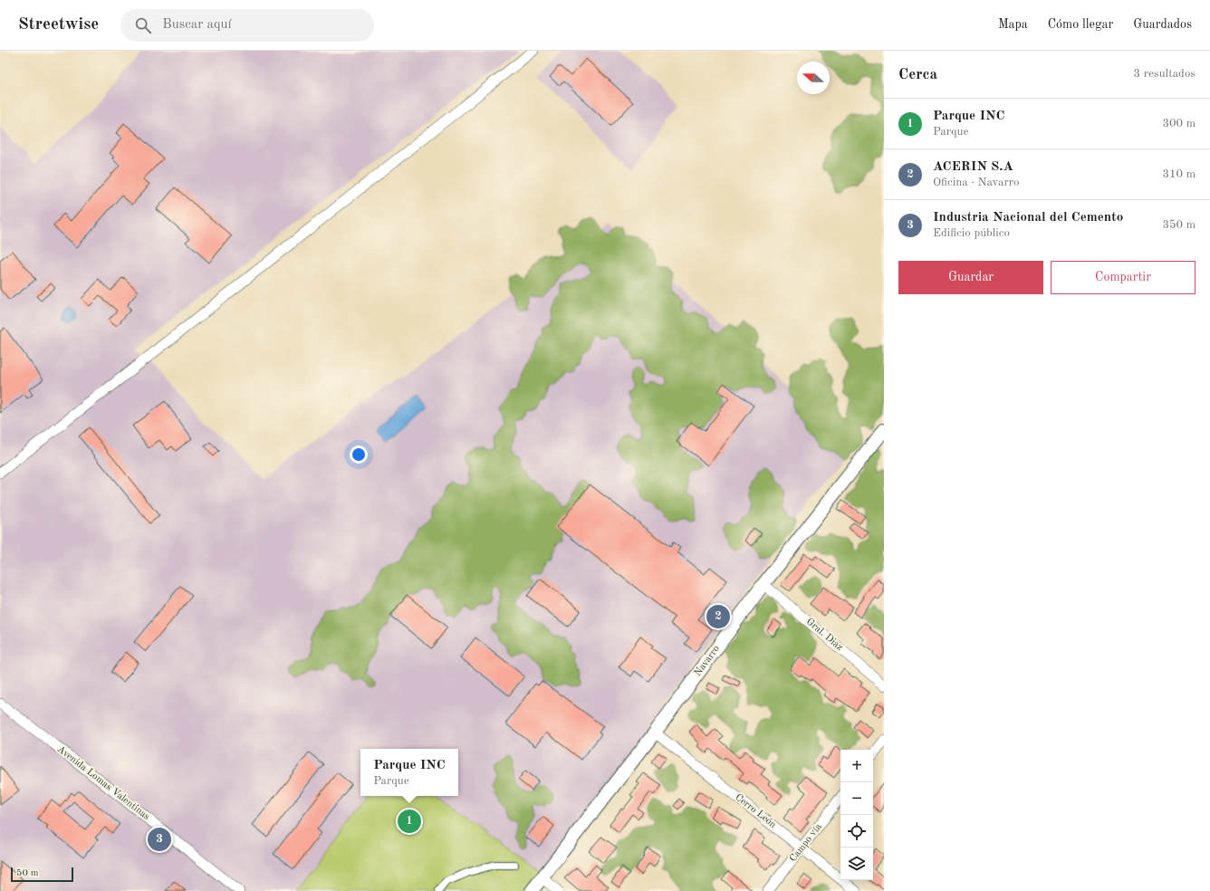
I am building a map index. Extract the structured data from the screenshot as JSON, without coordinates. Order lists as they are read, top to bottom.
{
  "streets": {
    "street": [
      "Gral. Diaz",
      "Navarro",
      "Avenida Lomas Valentinas",
      "Cerro León",
      "Campo vía"
    ]
  },
  "crossings": [
    ["Gral. Diaz", "Navarro"],
    ["Navarro", "Cerro León"],
    ["Cerro León", "Campo vía"]
  ],
  "scale_bar": "50 m",
  "north": "left",
  "page": {
    "header": "Streetwise",
    "search": "Buscar aquí",
    "nav": ["Mapa", "Cómo llegar", "Guardados"],
    "heading": ["Cerca", "3 resultados"],
    "list": [
      {
        "mark": "1",
        "name": "Parque INC",
        "note": "Parque",
        "value": "300 m"
      },
      {
        "mark": "2",
        "name": "ACERIN S.A",
        "note": "Oficina · Navarro",
        "value": "310 m"
      },
      {
        "mark": "3",
        "name": "Industria Nacional del Cemento",
        "note": "Edificio público",
        "value": "350 m"
      }
    ],
    "buttons": ["Guardar", "Compartir"],
    "pins": ["2", "1", "3"],
    "popup": ["Parque INC", "Parque"],
    "map_buttons": ["+", "−"],
    "scale": "50 m"
  }
}
